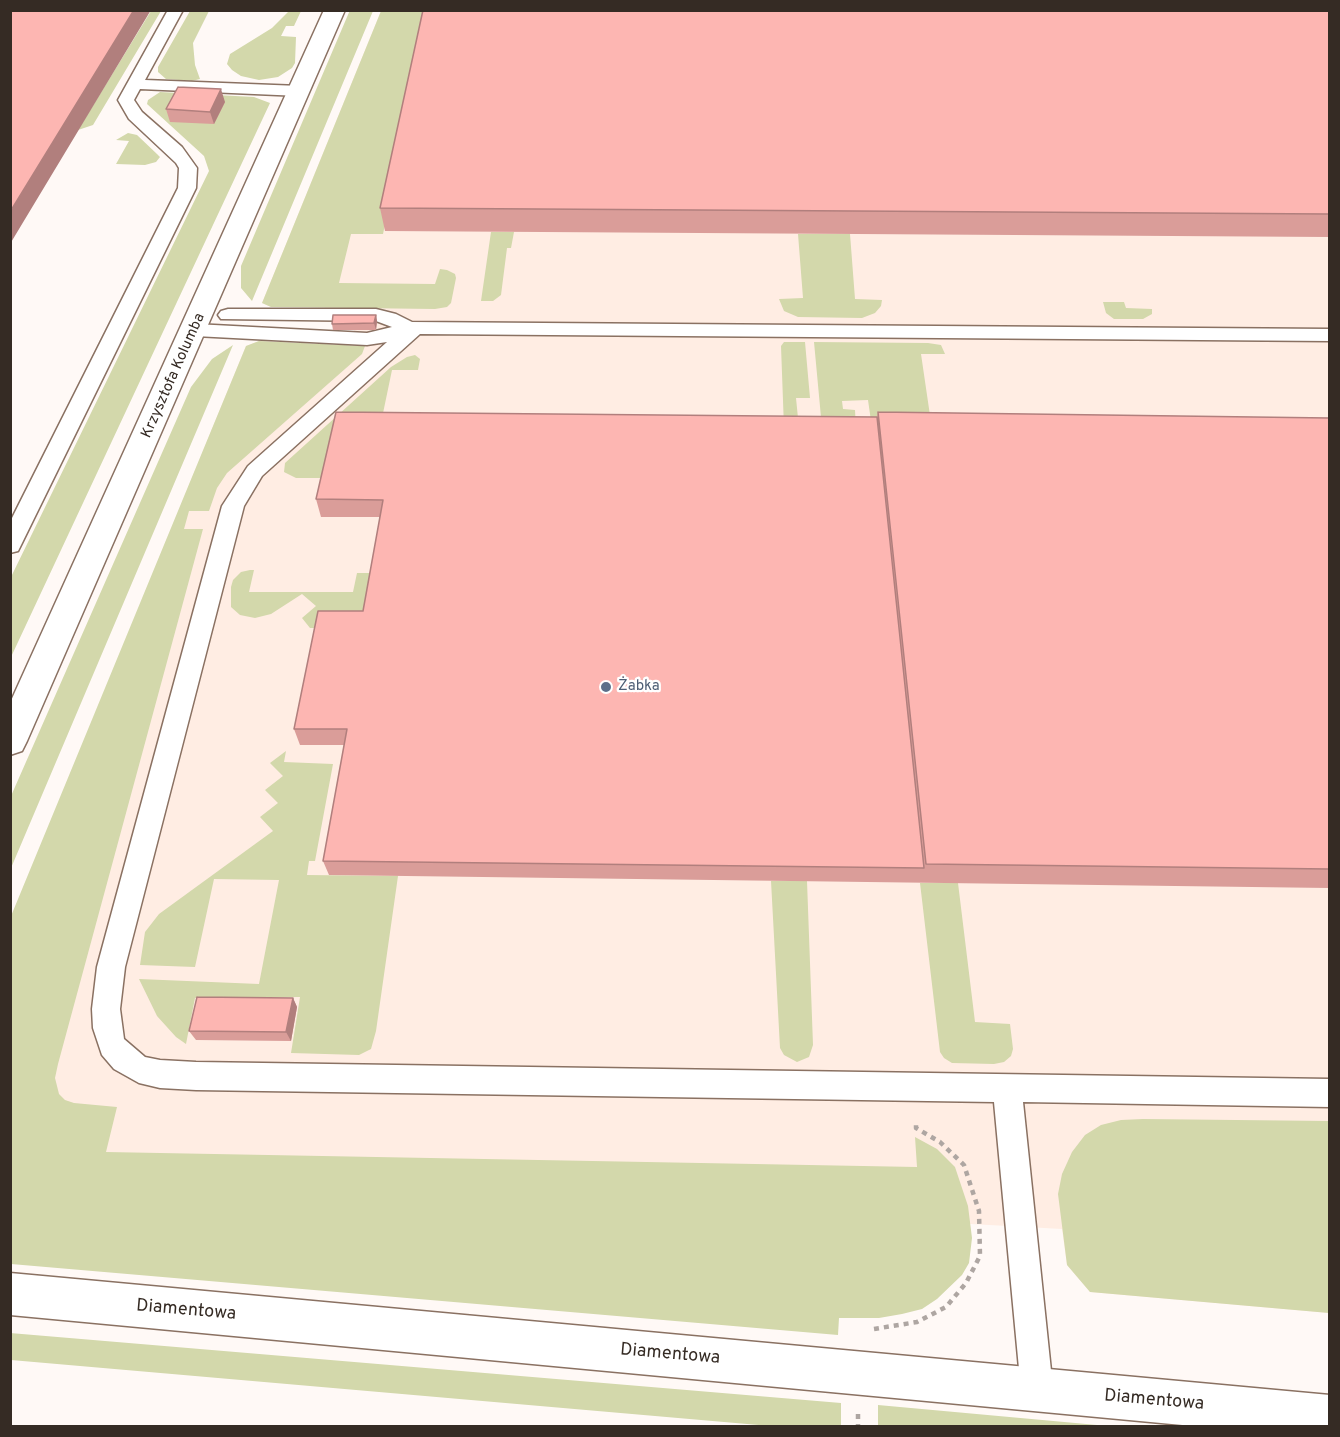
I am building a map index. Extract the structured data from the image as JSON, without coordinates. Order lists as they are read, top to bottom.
{
  "streets": {
    "street": ["Krzysztofa Kolumba", "Diamentowa"]
  },
  "places": ["Żabka"]
}
